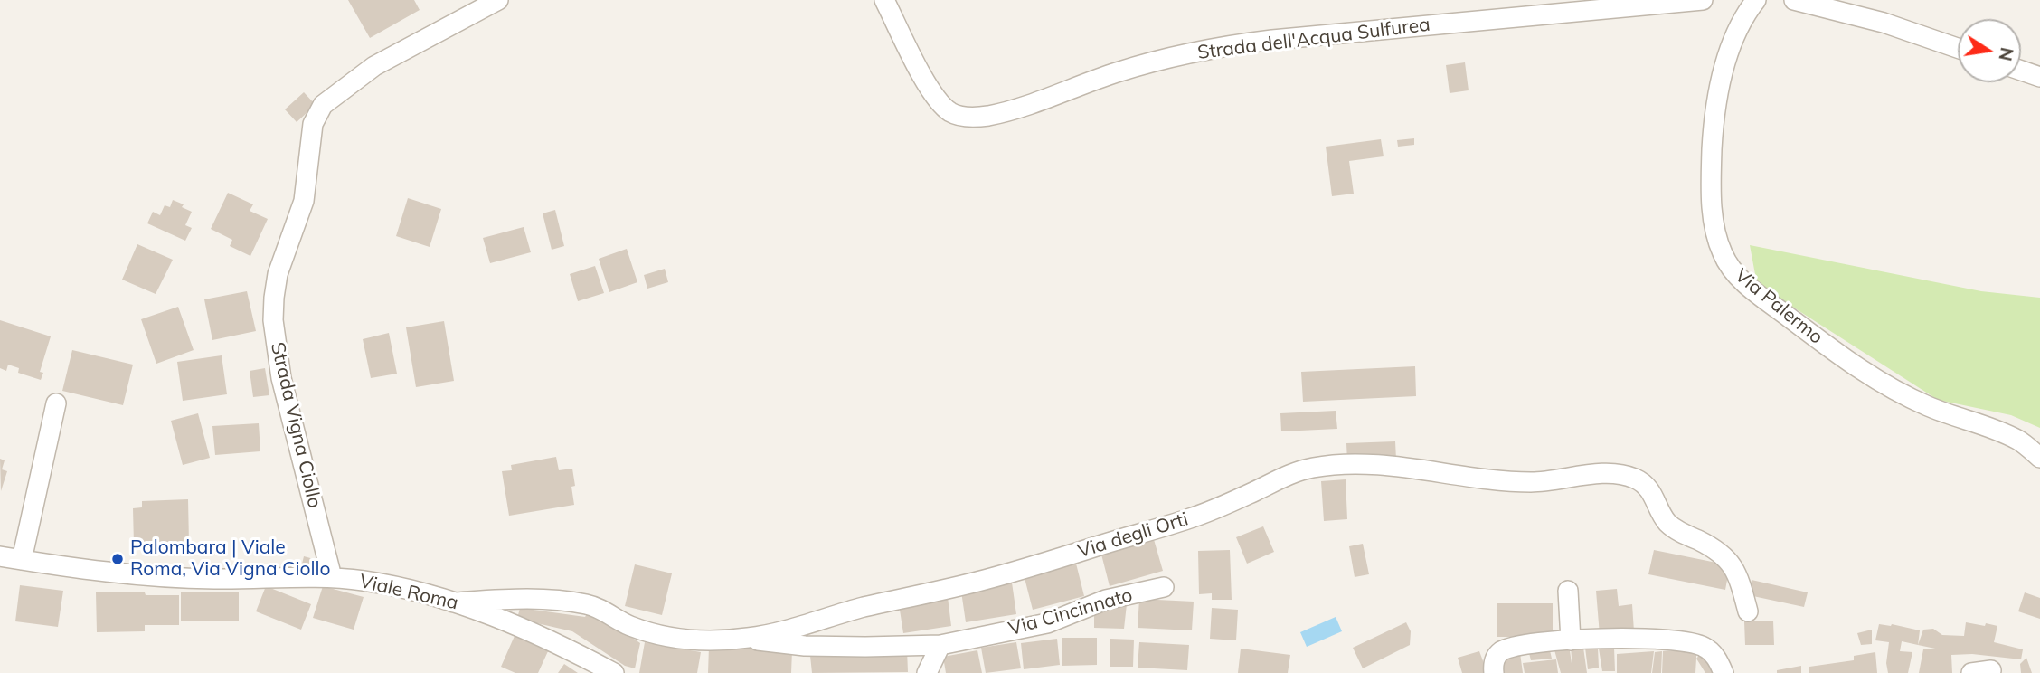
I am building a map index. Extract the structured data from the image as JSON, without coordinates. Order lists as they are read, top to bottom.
{
  "streets": {
    "street": [
      "Strada dell'Acqua Sulfurea",
      "Via Palermo",
      "Strada Vigna Ciollo",
      "Via degli Orti",
      "Viale Roma",
      "Via Cincinnato"
    ]
  },
  "crossings": [
    ["Strada Vigna Ciollo", "Viale Roma"],
    ["Via degli Orti", "Viale Roma"],
    ["Via degli Orti", "Via Cincinnato"]
  ],
  "places": ["Palombara | Viale Roma, Via Vigna Ciollo"],
  "north": "right"
}
